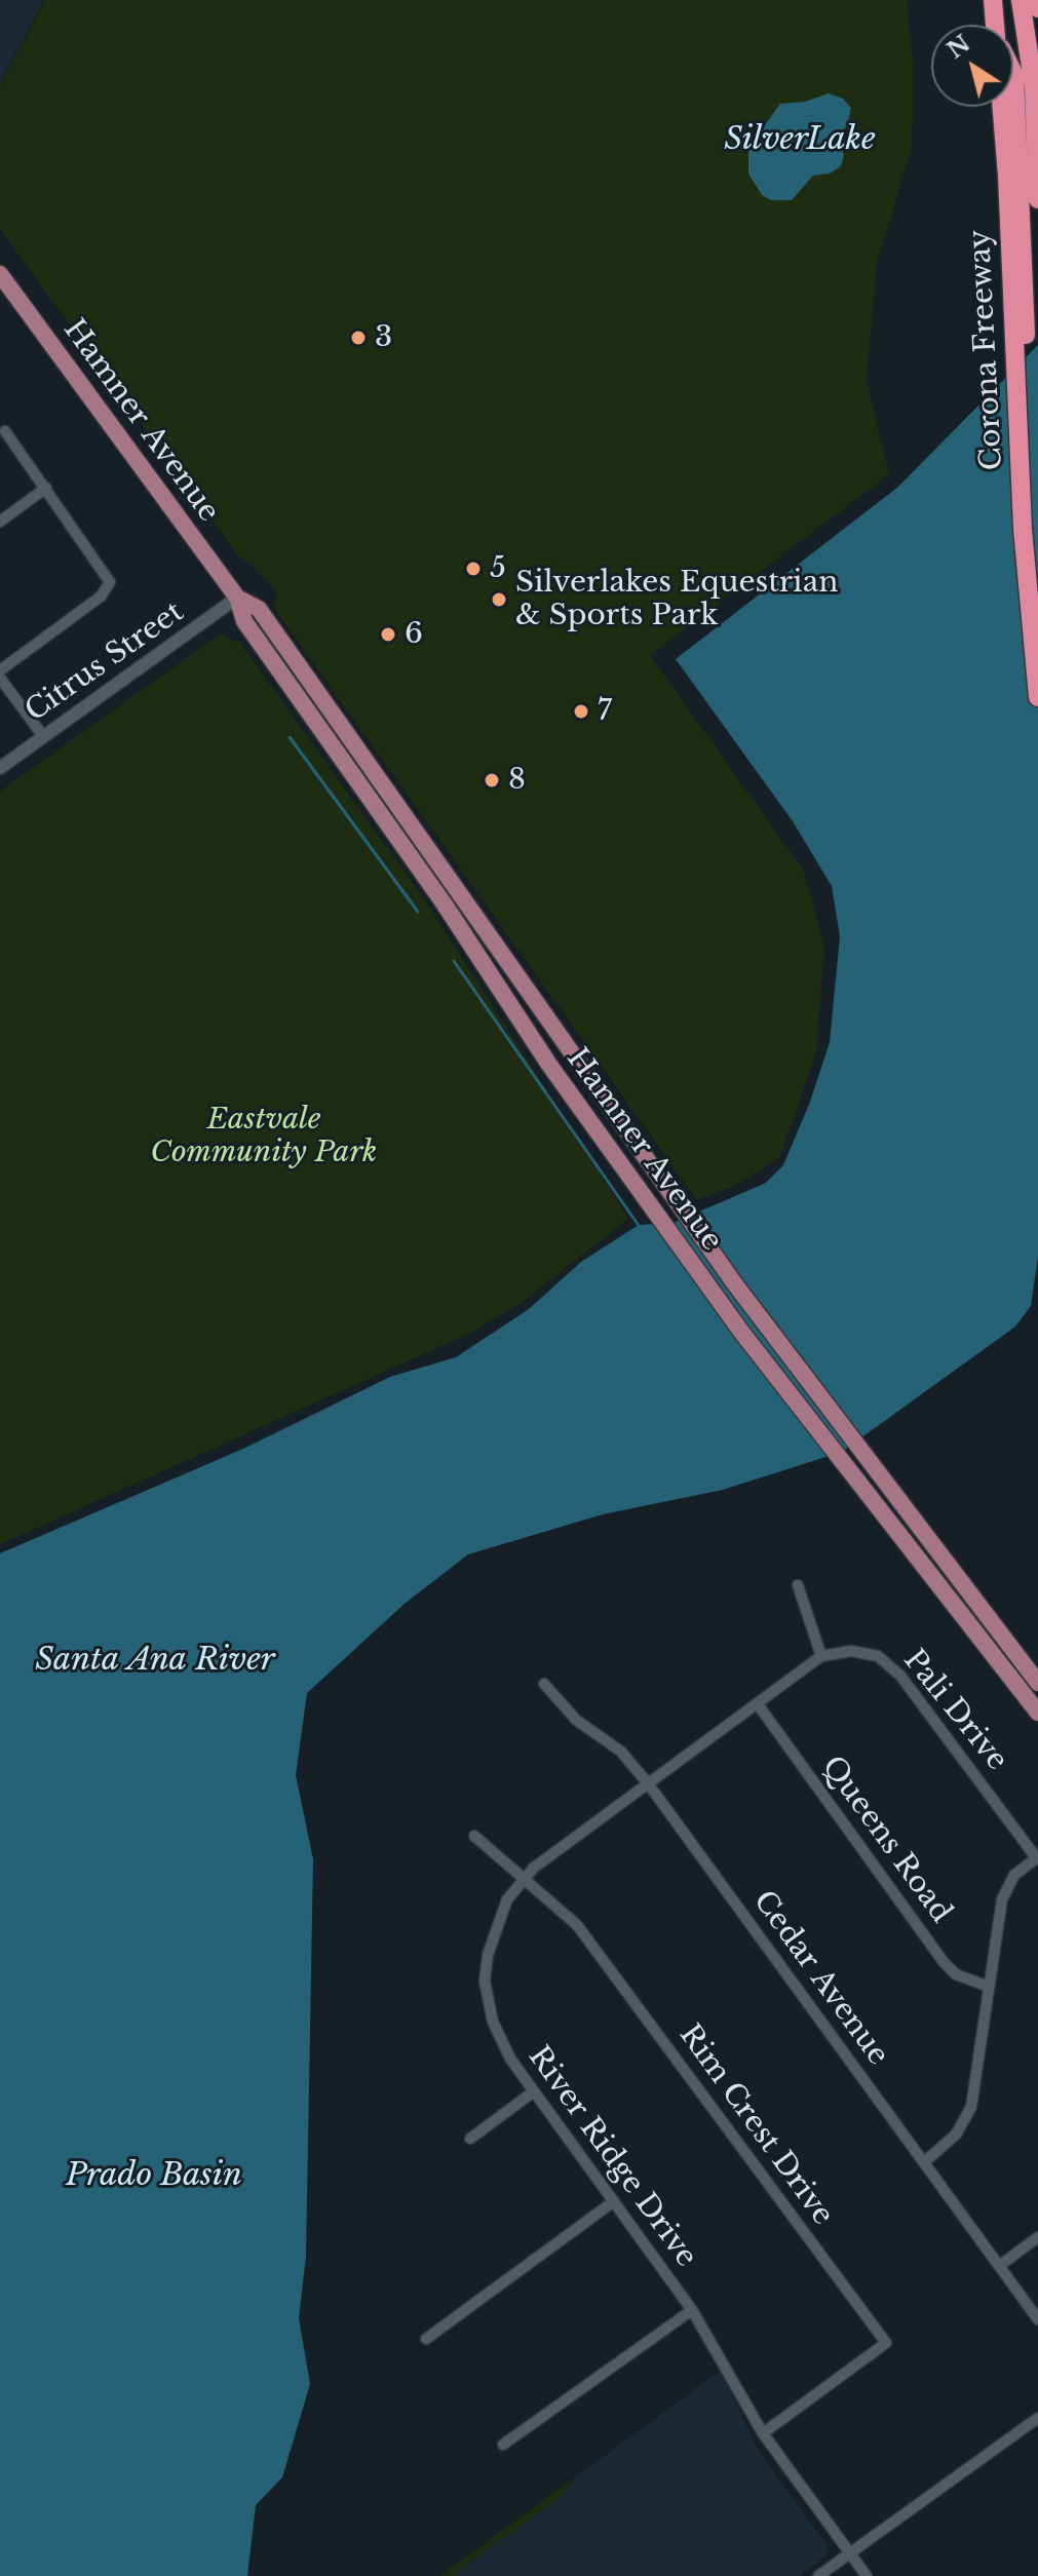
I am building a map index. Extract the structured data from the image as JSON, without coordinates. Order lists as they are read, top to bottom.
{
  "streets": {
    "highway": ["Corona Freeway"],
    "main road": ["Hamner Avenue"],
    "street": [
      "Citrus Street",
      "Pali Drive",
      "Queens Road",
      "Cedar Avenue",
      "Rim Crest Drive",
      "River Ridge Drive"
    ]
  },
  "crossings": [
    ["Hamner Avenue", "Citrus Street"],
    ["Cedar Avenue", "River Ridge Drive"],
    ["Rim Crest Drive", "River Ridge Drive"]
  ],
  "water": ["SilverLake", "Santa Ana River", "Prado Basin"],
  "parks": ["Eastvale Community Park"],
  "places": [
    "3",
    "5",
    "Silverlakes Equestrian & Sports Park",
    "6",
    "7",
    "8"
  ],
  "north": "top left"
}
